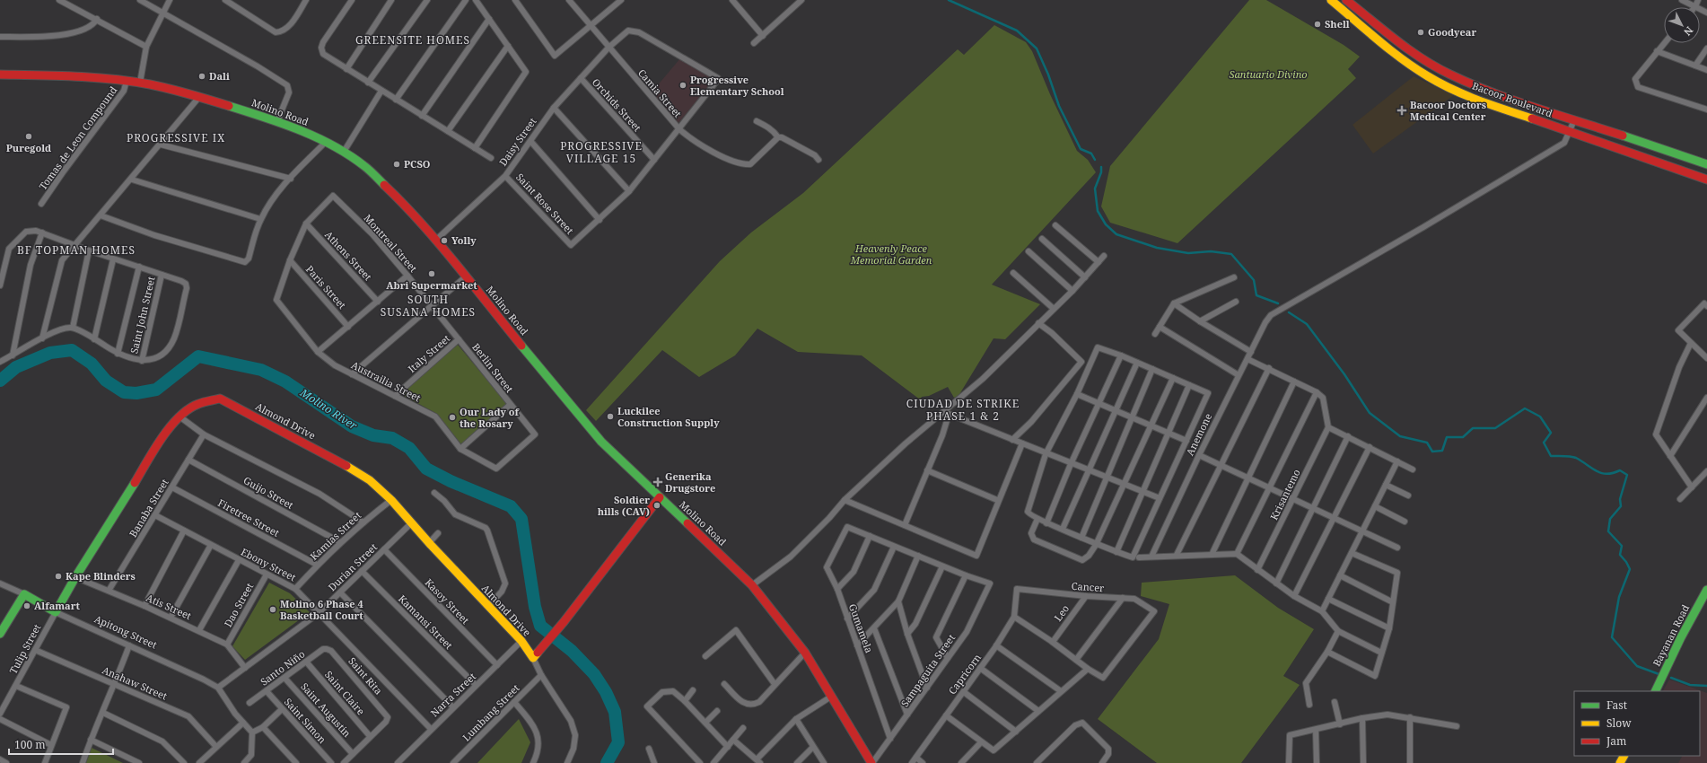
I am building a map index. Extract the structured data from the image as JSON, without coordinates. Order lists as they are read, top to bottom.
{
  "streets": {
    "main road": [
      "Bacoor Boulevard",
      "Molino Road",
      "Almond Drive",
      "Apitong Street",
      "Bayanan Road"
    ],
    "street": [
      "Camia Street",
      "Orchids Street",
      "Tomas de Leon Compound",
      "Daisy Street",
      "Saint Rose Street",
      "Montreal Street",
      "Athens Street",
      "Paris Street",
      "Saint John Street",
      "Italy Street",
      "Berlin Street",
      "Austrailia Street",
      "Anemone",
      "Guijo Street",
      "Krisantemo",
      "Banaba Street",
      "Firetree Street",
      "Kamias Street",
      "Ebony Street",
      "Durian Street",
      "Cancer",
      "Kasoy Street",
      "Dao Street",
      "Atis Street",
      "Leo",
      "Kamansi Street",
      "Gumamela",
      "Tulip Street",
      "Santo Niño",
      "Sampaguita Street",
      "Capricorn",
      "Saint Rita",
      "Anahaw Street",
      "Saint Claire",
      "Narra Street",
      "Saint Augustin",
      "Lumbang Street",
      "Saint Simon"
    ]
  },
  "crossings": [
    ["Camia Street", "Orchids Street"],
    ["Camia Street", "Daisy Street"],
    ["Camia Street", "Saint Rose Street"],
    ["Bacoor Boulevard", "Anemone"],
    ["Orchids Street", "Daisy Street"],
    ["Molino Road", "Tomas de Leon Compound"],
    ["Molino Road", "Daisy Street"],
    ["Molino Road", "Sampaguita Street"],
    ["Daisy Street", "Saint Rose Street"],
    ["Montreal Street", "Athens Street"],
    ["Montreal Street", "Berlin Street"],
    ["Paris Street", "Austrailia Street"],
    ["Italy Street", "Berlin Street"],
    ["Italy Street", "Austrailia Street"],
    ["Berlin Street", "Austrailia Street"],
    ["Almond Drive", "Kamias Street"],
    ["Almond Drive", "Durian Street"],
    ["Almond Drive", "Atis Street"],
    ["Almond Drive", "Apitong Street"],
    ["Almond Drive", "Tulip Street"],
    ["Almond Drive", "Narra Street"],
    ["Guijo Street", "Banaba Street"],
    ["Guijo Street", "Kamias Street"],
    ["Banaba Street", "Firetree Street"],
    ["Banaba Street", "Ebony Street"],
    ["Banaba Street", "Atis Street"],
    ["Firetree Street", "Kamias Street"],
    ["Kamias Street", "Ebony Street"],
    ["Ebony Street", "Durian Street"],
    ["Ebony Street", "Dao Street"],
    ["Ebony Street", "Narra Street"],
    ["Durian Street", "Kasoy Street"],
    ["Durian Street", "Atis Street"],
    ["Durian Street", "Kamansi Street"],
    ["Durian Street", "Apitong Street"],
    ["Cancer", "Leo"],
    ["Cancer", "Capricorn"],
    ["Kasoy Street", "Narra Street"],
    ["Dao Street", "Atis Street"],
    ["Kamansi Street", "Narra Street"],
    ["Gumamela", "Sampaguita Street"],
    ["Apitong Street", "Tulip Street"],
    ["Tulip Street", "Anahaw Street"],
    ["Santo Niño", "Saint Rita"],
    ["Santo Niño", "Saint Claire"],
    ["Santo Niño", "Saint Augustin"],
    ["Santo Niño", "Saint Simon"],
    ["Saint Rita", "Saint Claire"]
  ],
  "districts": [
    "GREENSITE HOMES",
    "PROGRESSIVE IX",
    "PROGRESSIVE VILLAGE 15",
    "BF TOPMAN HOMES",
    "SOUTH SUSANA HOMES",
    "CIUDAD DE STRIKE PHASE 1 & 2"
  ],
  "water": ["Molino River"],
  "parks": ["Santuario Divino", "Heavenly Peace Memorial Garden"],
  "places": {
    "other": [
      "Shell",
      "Goodyear",
      "Dali",
      "Progressive Elementary School",
      "Puregold",
      "PCSO",
      "Yolly",
      "Abri Supermarket",
      "Luckilee Construction Supply",
      "Our Lady of the Rosary",
      "Soldier hills (CAV)",
      "Kape Blinders",
      "Alfamart",
      "Molino 6 Phase 4 Basketball Court"
    ],
    "health": ["Bacoor Doctors Medical Center", "Generika Drugstore"]
  },
  "legend": ["Fast", "Slow", "Jam"],
  "scale_bar": "100 m",
  "north": "bottom right"
}
